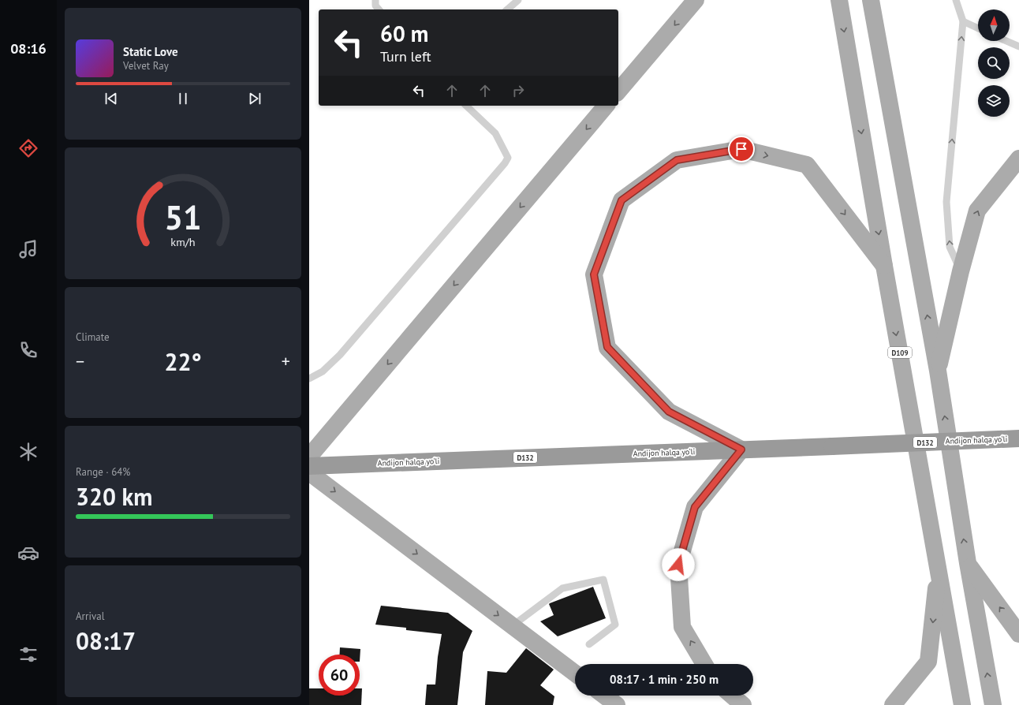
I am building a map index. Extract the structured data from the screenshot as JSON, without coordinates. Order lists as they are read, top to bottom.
{
  "streets": {
    "highway": ["Andijon halqa yo‘li", "D132"],
    "main road": ["D109"]
  },
  "north": "top",
  "page": {
    "tabs": "08:16",
    "turn": ["60 m", "Turn left"],
    "song": ["Static Love", "Velvet Ray"],
    "tile": [
      "Climate",
      ["Range · 64%", "320 km"],
      ["Arrival", "08:17"]
    ],
    "heat": ["−", "22°", "+"],
    "limit": "60",
    "trip": "08:17 · 1 min · 250 m",
    "gauge": ["51", "km/h"]
  }
}
